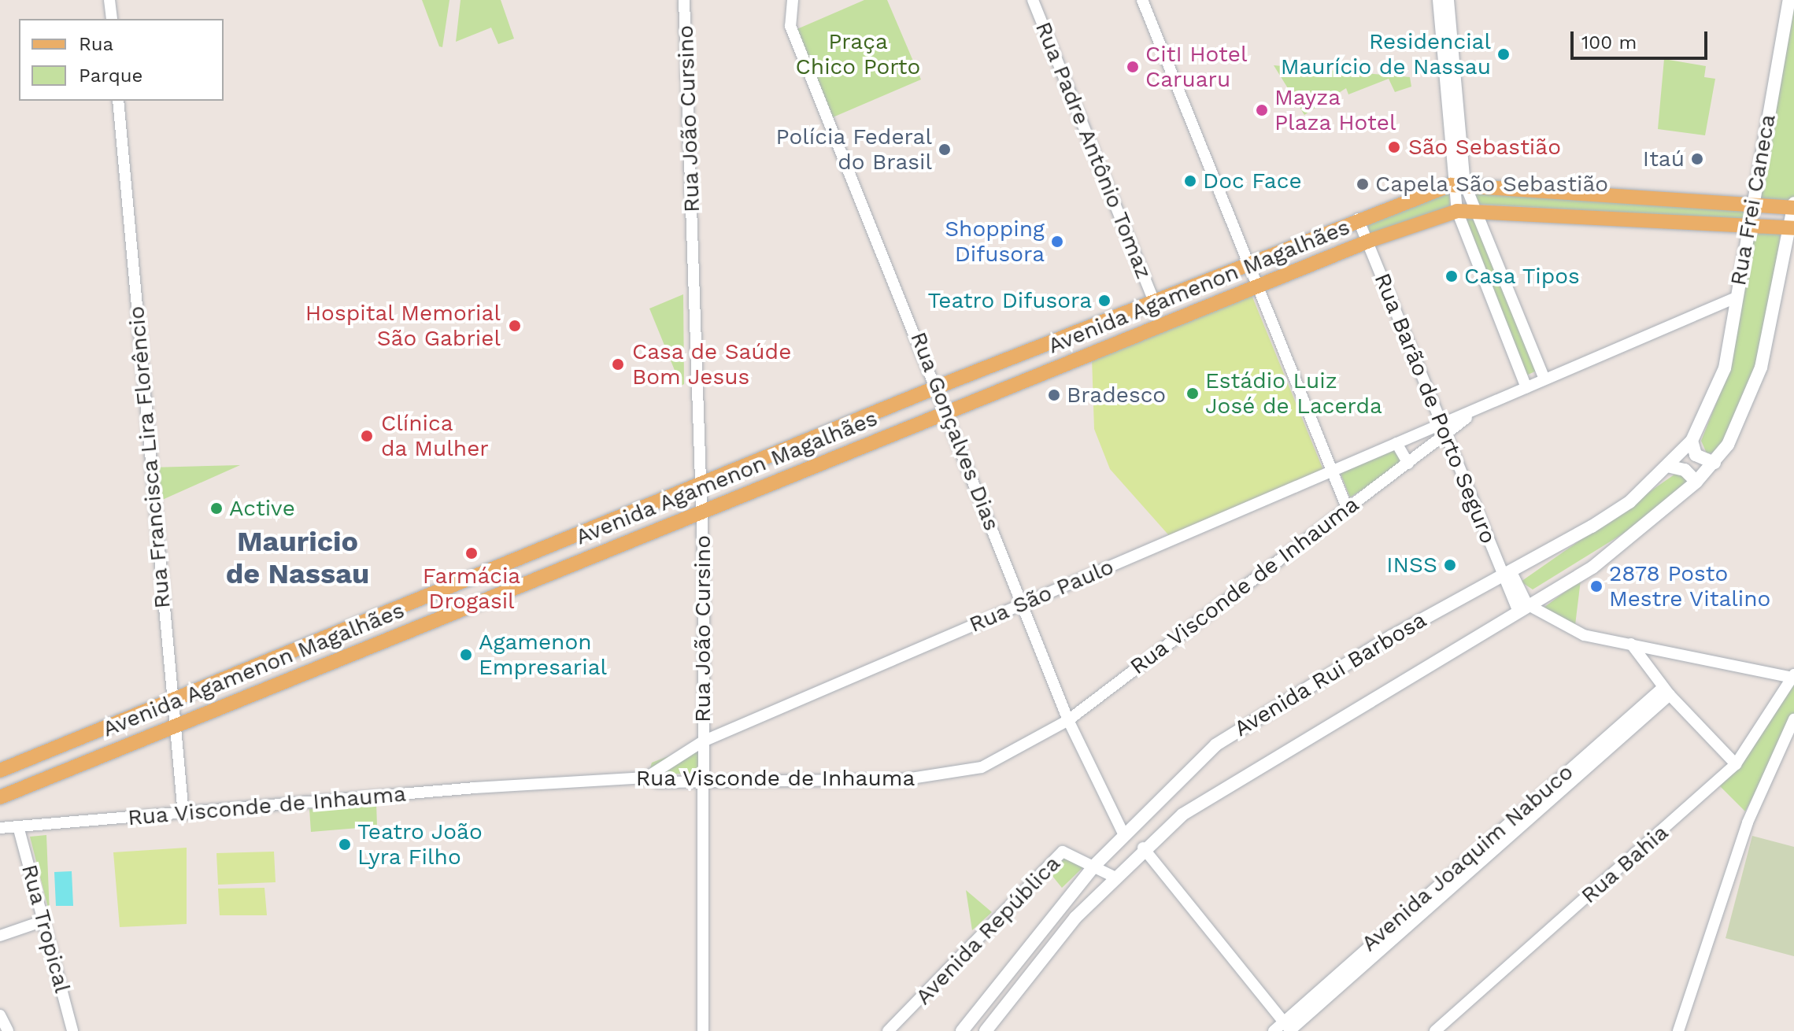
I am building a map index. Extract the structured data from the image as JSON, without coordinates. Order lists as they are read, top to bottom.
{
  "streets": {
    "main road": ["Rua Frei Caneca", "Avenida Agamenon Magalhães", "Avenida Rui Barbosa"],
    "street": [
      "Rua João Cursino",
      "Rua Padre Antônio Tomaz",
      "Rua Barão de Porto Seguro",
      "Rua Gonçalves Dias",
      "Rua Francisca Lira Florêncio",
      "Rua Visconde de Inhauma",
      "Rua São Paulo",
      "Avenida Joaquim Nabuco",
      "Rua Bahia",
      "Rua Tropical",
      "Avenida República"
    ]
  },
  "crossings": [
    ["Rua João Cursino", "Avenida Agamenon Magalhães"],
    ["Rua João Cursino", "Rua Visconde de Inhauma"],
    ["Rua João Cursino", "Rua São Paulo"],
    ["Rua Padre Antônio Tomaz", "Avenida Agamenon Magalhães"],
    ["Rua Frei Caneca", "Avenida Agamenon Magalhães"],
    ["Rua Frei Caneca", "Avenida Rui Barbosa"],
    ["Avenida Agamenon Magalhães", "Rua Barão de Porto Seguro"],
    ["Avenida Agamenon Magalhães", "Rua Gonçalves Dias"],
    ["Avenida Agamenon Magalhães", "Rua Francisca Lira Florêncio"],
    ["Avenida Agamenon Magalhães", "Avenida Rui Barbosa"],
    ["Rua Barão de Porto Seguro", "Rua Visconde de Inhauma"],
    ["Rua Barão de Porto Seguro", "Rua São Paulo"],
    ["Rua Barão de Porto Seguro", "Avenida Rui Barbosa"],
    ["Rua Gonçalves Dias", "Rua Visconde de Inhauma"],
    ["Rua Gonçalves Dias", "Rua São Paulo"],
    ["Rua Gonçalves Dias", "Avenida Rui Barbosa"],
    ["Rua Francisca Lira Florêncio", "Rua Visconde de Inhauma"],
    ["Rua Visconde de Inhauma", "Rua São Paulo"],
    ["Rua Visconde de Inhauma", "Rua Tropical"],
    ["Avenida Rui Barbosa", "Avenida República"]
  ],
  "districts": ["Mauricio de Nassau"],
  "parks": ["Praça Chico Porto"],
  "places": [
    "Residencial Maurício de Nassau",
    "CitI Hotel Caruaru",
    "Mayza Plaza Hotel",
    "São Sebastião",
    "Polícia Federal do Brasil",
    "Itaú",
    "Doc Face",
    "Capela São Sebastião",
    "Shopping Difusora",
    "Casa Tipos",
    "Teatro Difusora",
    "Hospital Memorial São Gabriel",
    "Casa de Saúde Bom Jesus",
    "Estádio Luiz José de Lacerda",
    "Bradesco",
    "Clínica da Mulher",
    "Active",
    "Farmácia Drogasil",
    "INSS",
    "2878 Posto Mestre Vitalino",
    "Agamenon Empresarial",
    "Teatro João Lyra Filho"
  ],
  "legend": ["Rua", "Parque"],
  "scale_bar": "100 m"
}
